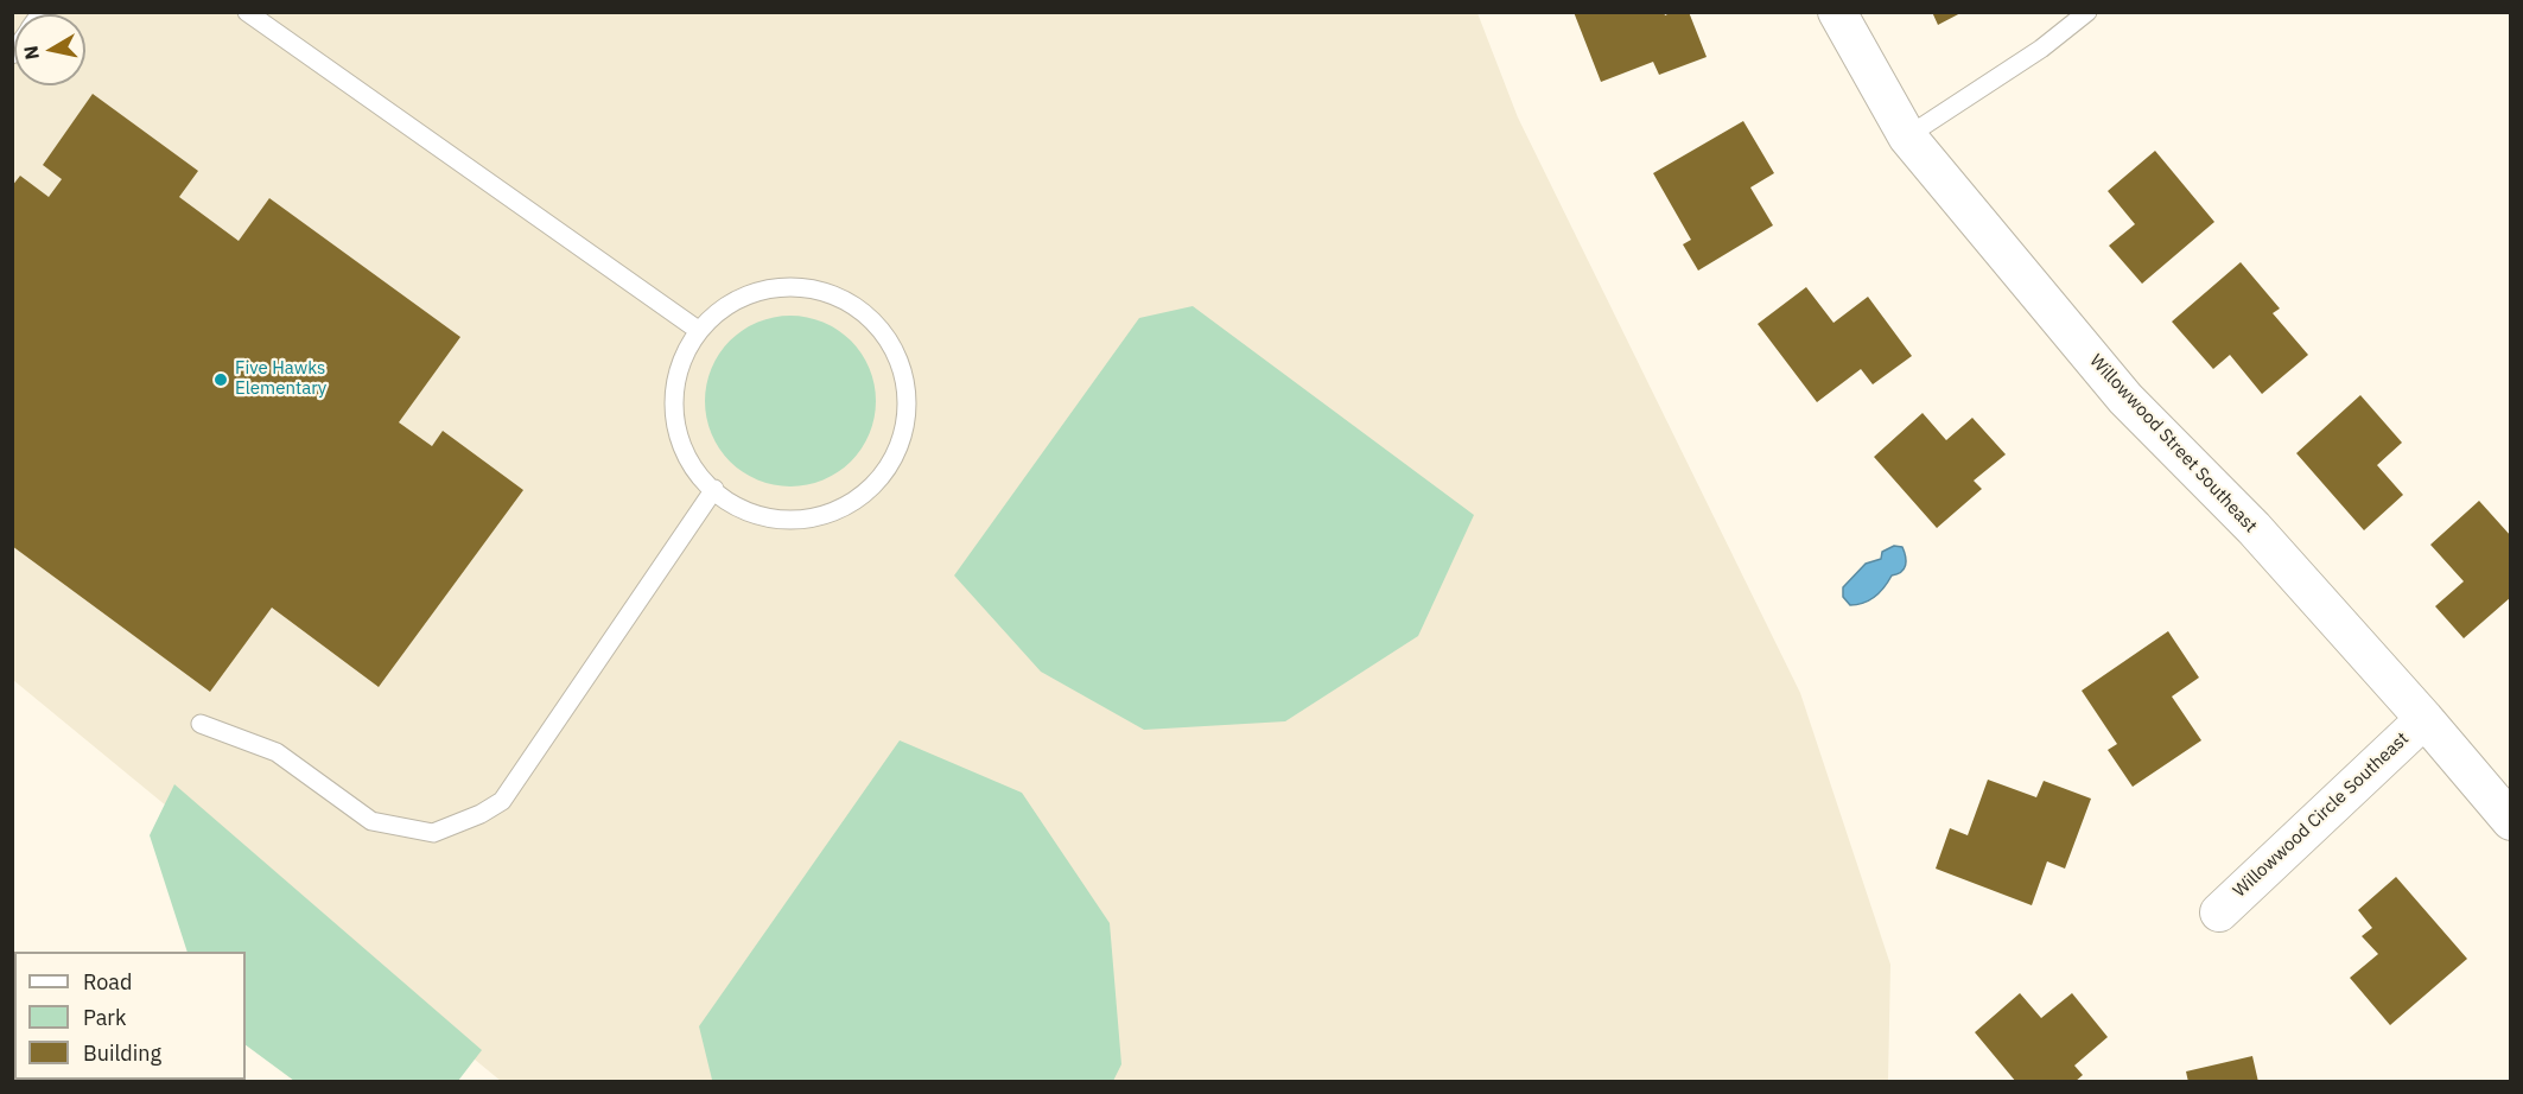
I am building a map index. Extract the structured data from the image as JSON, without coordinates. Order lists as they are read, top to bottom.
{
  "streets": {
    "street": ["Willowwood Street Southeast", "Willowwood Circle Southeast"]
  },
  "crossings": [
    ["Willowwood Street Southeast", "Willowwood Circle Southeast"]
  ],
  "places": ["Five Hawks Elementary"],
  "legend": ["Road", "Park", "Building"],
  "north": "left"
}
